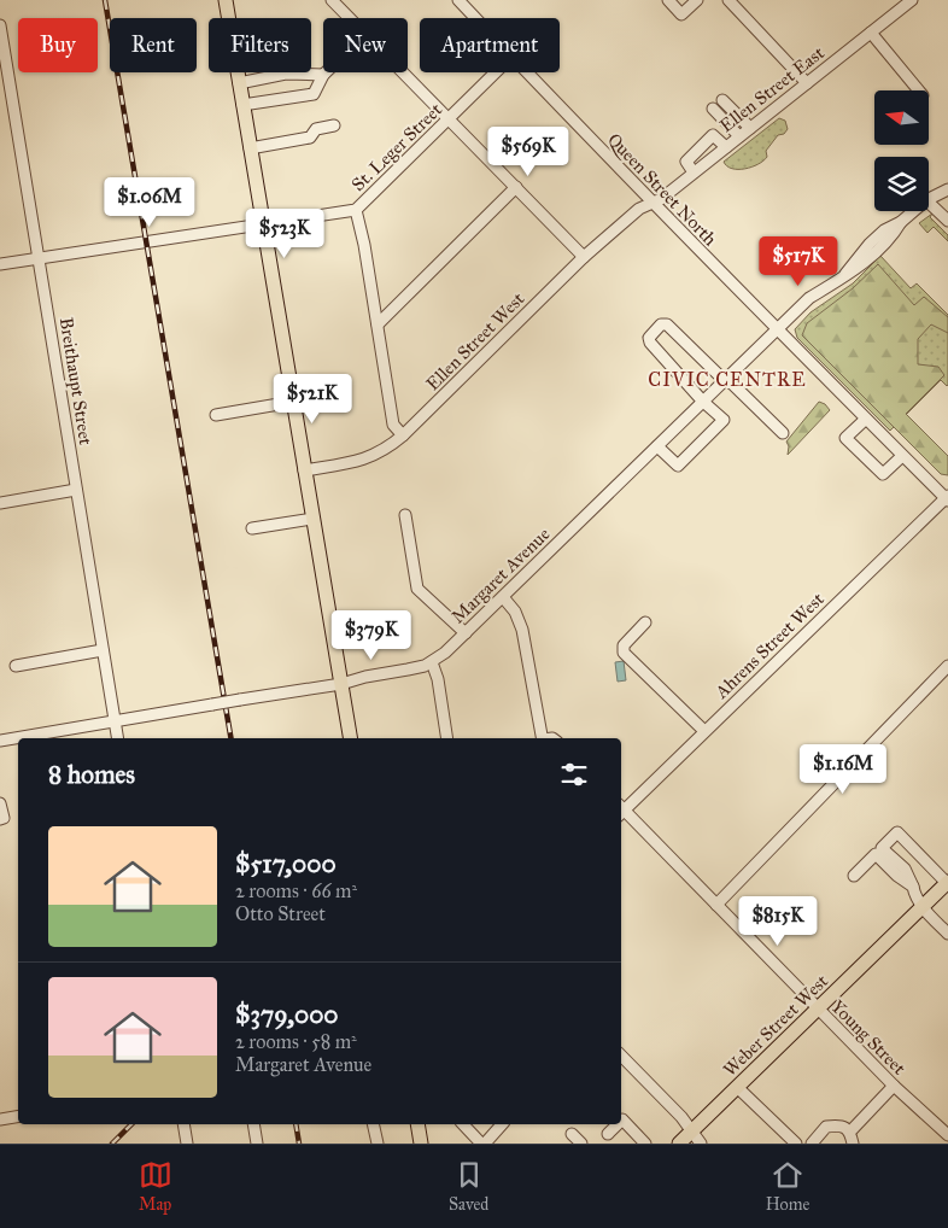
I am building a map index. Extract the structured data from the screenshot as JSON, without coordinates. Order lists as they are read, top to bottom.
{
  "streets": {
    "main road": ["Weber Street West"],
    "street": [
      "Ellen Street East",
      "St. Leger Street",
      "Queen Street North",
      "Ellen Street West",
      "Breithaupt Street",
      "Margaret Avenue",
      "Ahrens Street West",
      "Young Street"
    ]
  },
  "crossings": [
    ["Ellen Street East", "Queen Street North"],
    ["Ellen Street East", "Ellen Street West"],
    ["St. Leger Street", "Breithaupt Street"],
    ["Queen Street North", "Ellen Street West"],
    ["Queen Street North", "Margaret Avenue"],
    ["Queen Street North", "Ahrens Street West"],
    ["Breithaupt Street", "Margaret Avenue"],
    ["Weber Street West", "Young Street"]
  ],
  "districts": ["CIVIC CENTRE"],
  "north": "left",
  "page": {
    "chip": [
      "Buy",
      "Rent",
      "Filters",
      "New",
      "Apartment"
    ],
    "price": [
      "$569K",
      "$1.06M",
      "$523K",
      "$517K",
      "$521K",
      "$379K",
      "$1.16M",
      "$815K"
    ],
    "heading": "8 homes",
    "list": [
      {
        "name": "$517,000",
        "note": "2 rooms · 66 m² · Otto Street"
      },
      {
        "name": "$379,000",
        "note": "2 rooms · 58 m² · Margaret Avenue"
      }
    ],
    "tabs": ["Map", "Saved", "Home"]
  }
}
